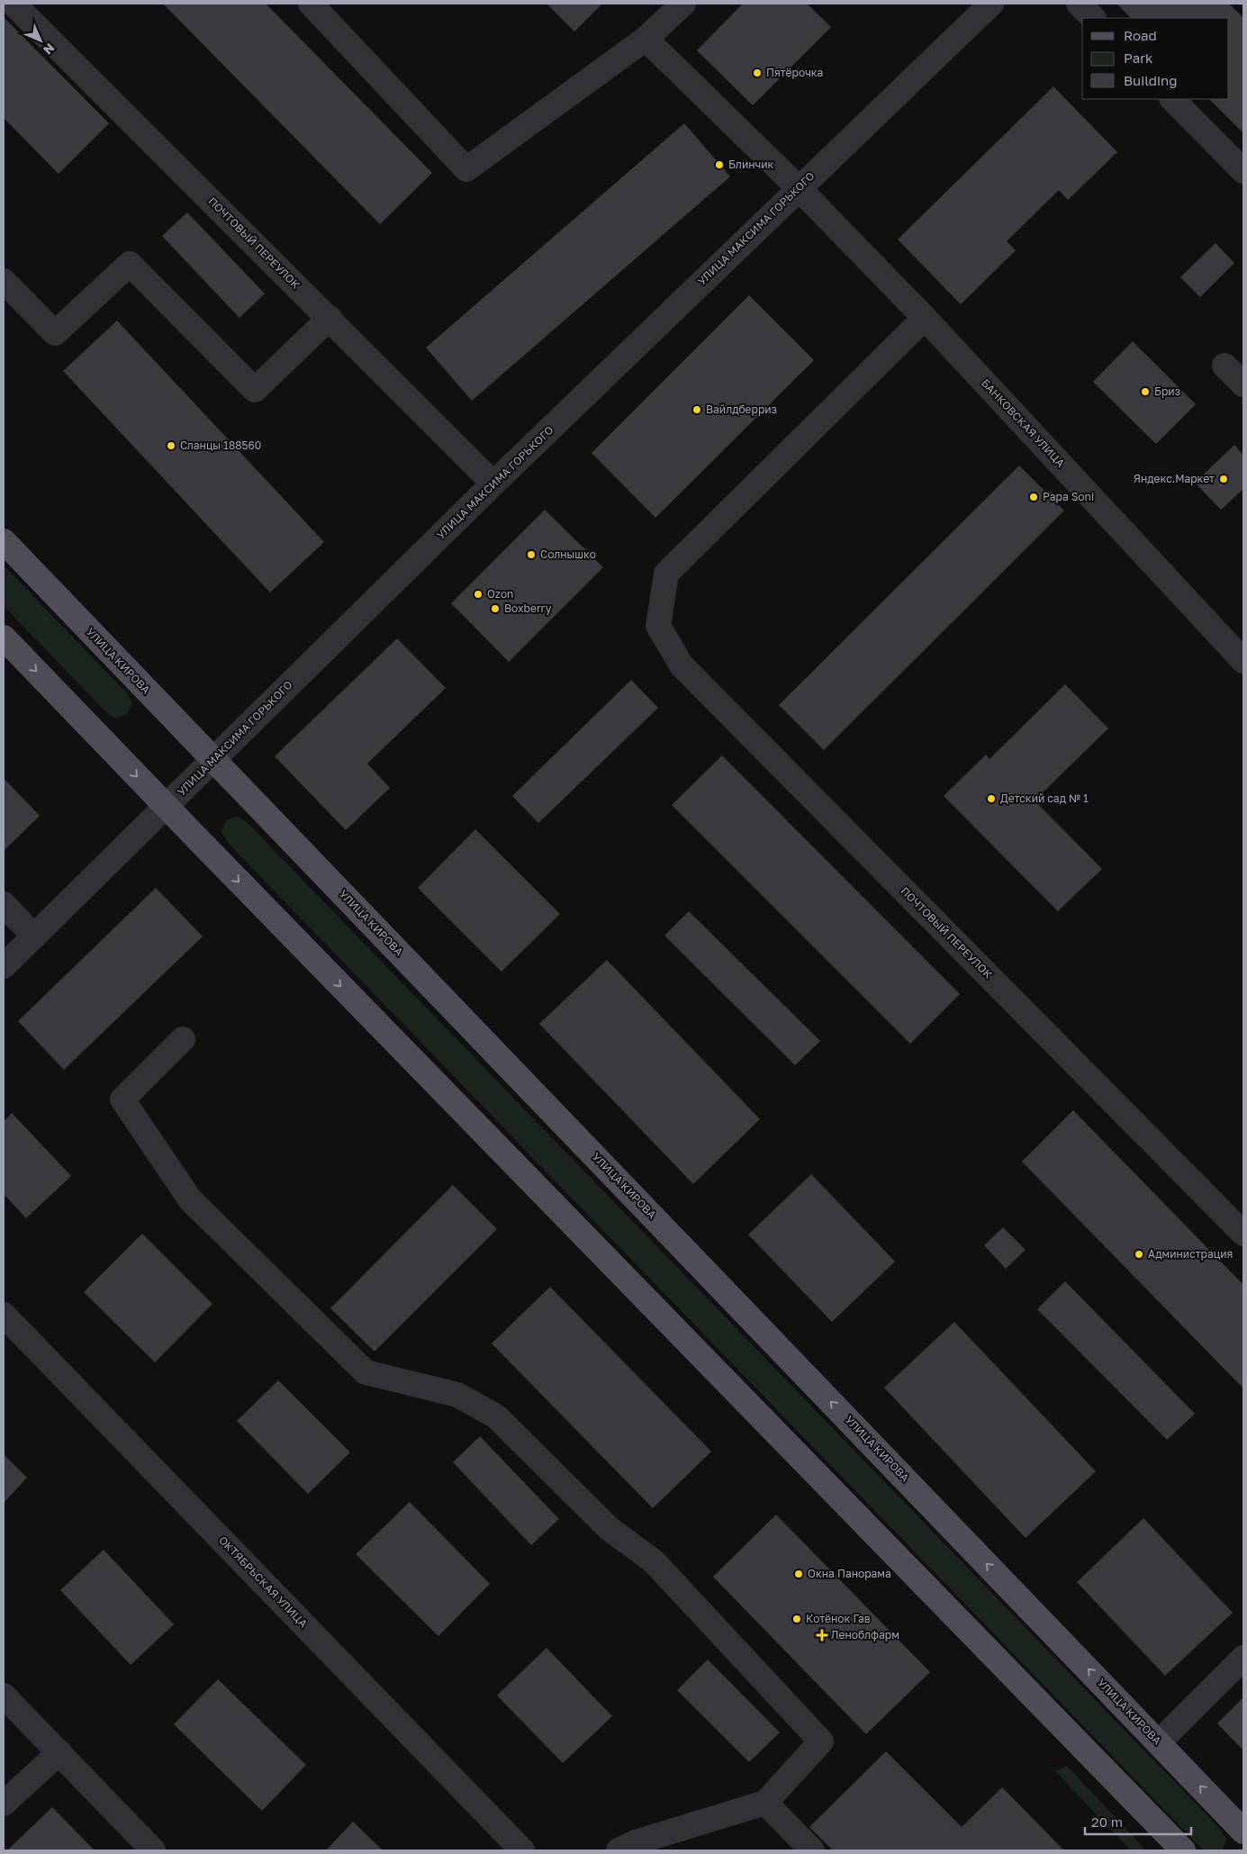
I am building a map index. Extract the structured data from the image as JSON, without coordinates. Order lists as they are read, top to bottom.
{
  "streets": {
    "main road": ["УЛИЦА КИРОВА"],
    "street": [
      "УЛИЦА МАКСИМА ГОРЬКОГО",
      "ПОЧТОВЫЙ ПЕРЕУЛОК",
      "БАНКОВСКАЯ УЛИЦА",
      "ОКТЯБРЬСКАЯ УЛИЦА"
    ]
  },
  "crossings": [
    ["УЛИЦА МАКСИМА ГОРЬКОГО", "ПОЧТОВЫЙ ПЕРЕУЛОК"],
    ["УЛИЦА МАКСИМА ГОРЬКОГО", "БАНКОВСКАЯ УЛИЦА"],
    ["УЛИЦА МАКСИМА ГОРЬКОГО", "УЛИЦА КИРОВА"],
    ["ПОЧТОВЫЙ ПЕРЕУЛОК", "БАНКОВСКАЯ УЛИЦА"]
  ],
  "places": {
    "other": [
      "Пятёрочка",
      "Блинчик",
      "Бриз",
      "Вайлдберриз",
      "Сланцы 188560",
      "Яндекс.Маркет",
      "Papa Soni",
      "Солнышко",
      "Ozon",
      "Boxberry",
      "Детский сад № 1",
      "Администрация",
      "Окна Панорама",
      "Котёнок Гав"
    ],
    "health": ["Леноблфарм"]
  },
  "legend": ["Road", "Park", "Building"],
  "scale_bar": "20 m",
  "north": "bottom right"
}
